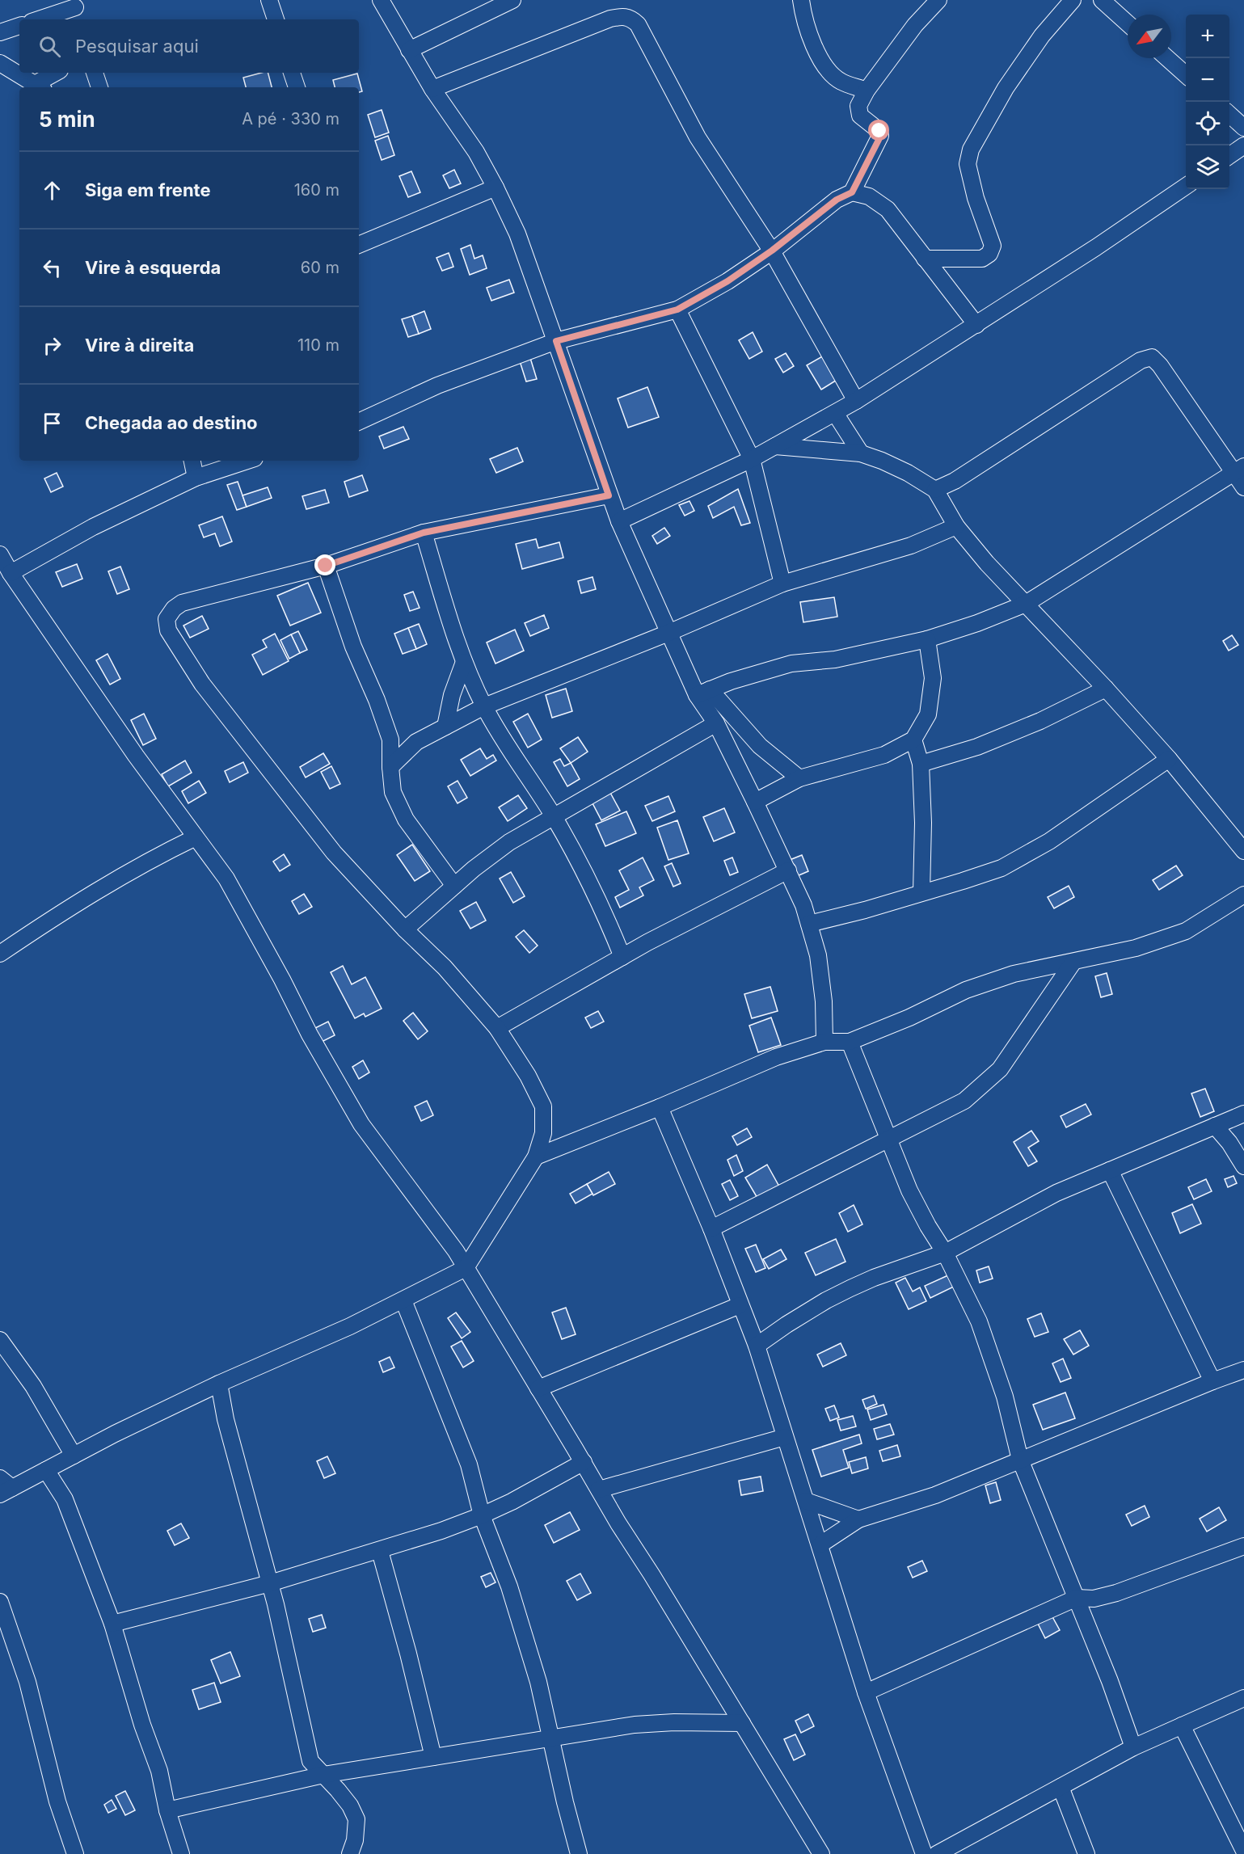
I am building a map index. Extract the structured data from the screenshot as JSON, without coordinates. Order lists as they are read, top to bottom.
{
  "north": "bottom left",
  "page": {
    "map_buttons": ["+", "−"],
    "search": "Pesquisar aqui",
    "heading": ["5 min", "A pé · 330 m"],
    "list": [
      ["Siga em frente", "160 m"],
      ["Vire à esquerda", "60 m"],
      ["Vire à direita", "110 m"],
      "Chegada ao destino"
    ]
  }
}
